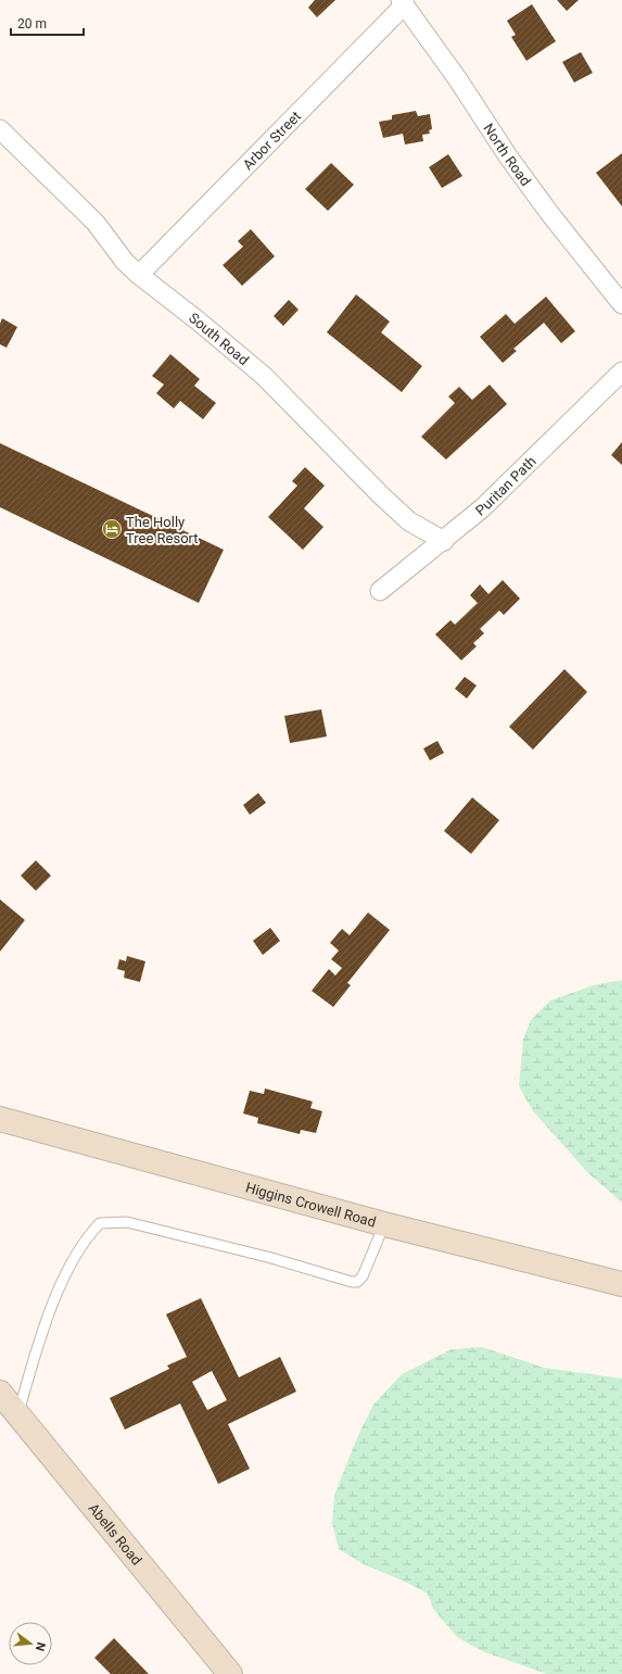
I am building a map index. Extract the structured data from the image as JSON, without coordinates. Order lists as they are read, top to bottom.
{
  "streets": {
    "main road": ["Higgins Crowell Road", "Abells Road"],
    "street": [
      "Arbor Street",
      "North Road",
      "South Road",
      "Puritan Path"
    ]
  },
  "crossings": [
    ["Arbor Street", "North Road"],
    ["Arbor Street", "South Road"],
    ["South Road", "Puritan Path"]
  ],
  "places": {
    "hotel": ["The Holly Tree Resort"]
  },
  "scale_bar": "20 m",
  "north": "right"
}
